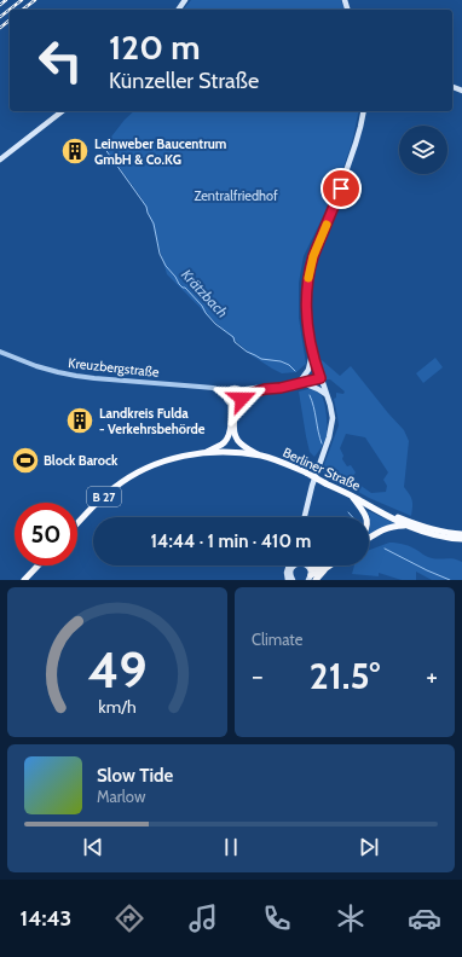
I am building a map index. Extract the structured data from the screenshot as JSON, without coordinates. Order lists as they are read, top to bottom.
{
  "streets": {
    "highway": ["Berliner Straße", "B 27"],
    "main road": ["Kreuzbergstraße"]
  },
  "water": ["Krätzbach"],
  "parks": ["Zentralfriedhof"],
  "places": {
    "building": ["Leinweber Baucentrum GmbH & Co.KG", "Landkreis Fulda - Verkehrsbehörde"],
    "sports": ["Block Barock"]
  },
  "page": {
    "turn": ["120 m", "Künzeller Straße"],
    "limit": "50",
    "trip": "14:44 · 1 min · 410 m",
    "tile": "Climate",
    "heat": ["−", "21.5°", "+"],
    "song": ["Slow Tide", "Marlow"],
    "tabs": "14:43",
    "gauge": ["49", "km/h"]
  }
}
